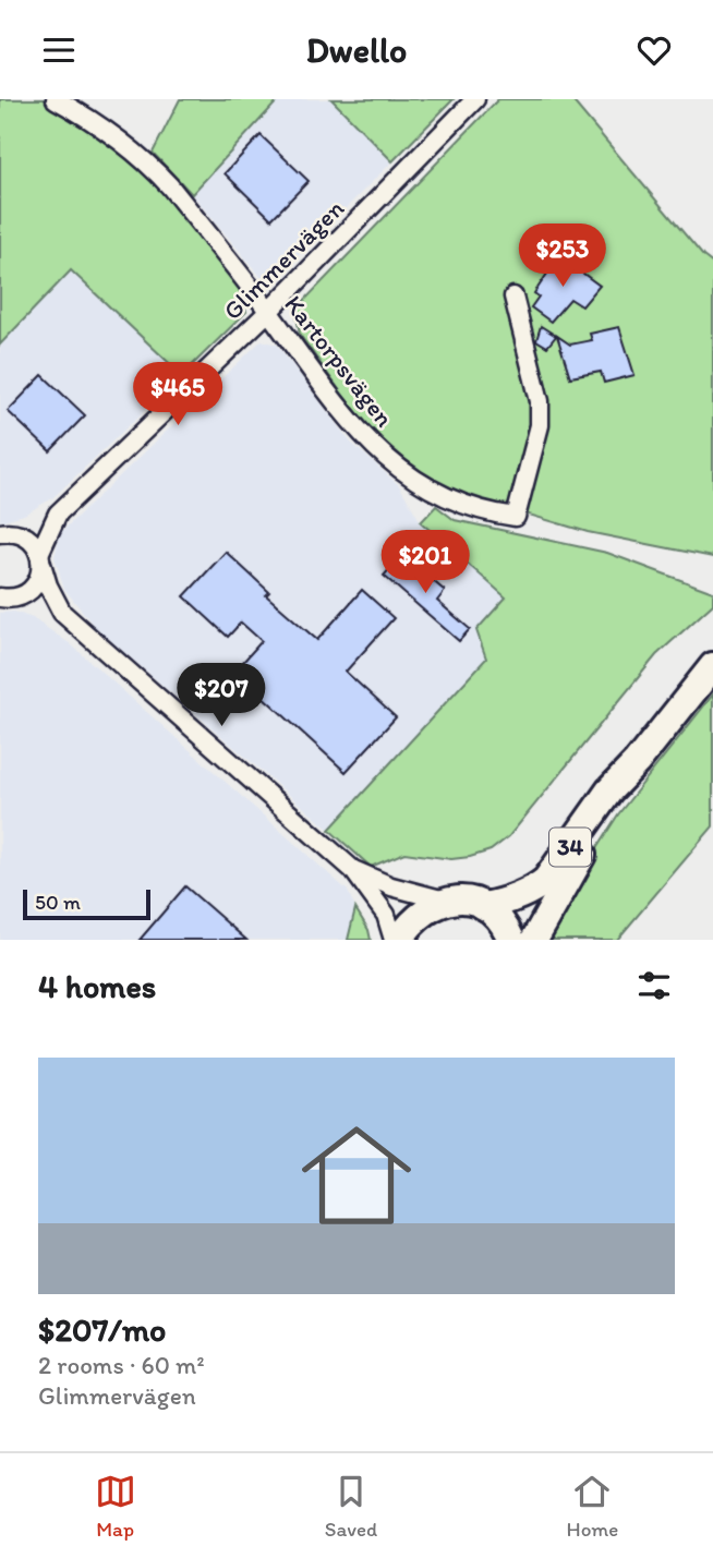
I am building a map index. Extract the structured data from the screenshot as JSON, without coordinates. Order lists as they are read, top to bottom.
{
  "streets": {
    "main road": ["34"],
    "street": ["Glimmervägen", "Kartorpsvägen"]
  },
  "crossings": [
    ["Glimmervägen", "Kartorpsvägen"]
  ],
  "scale_bar": "50 m",
  "page": {
    "header": "Dwello",
    "price": [
      "$253",
      "$465",
      "$201",
      "$207"
    ],
    "scale": "50 m",
    "heading": "4 homes",
    "list": [
      {
        "name": "$207/mo",
        "note": "2 rooms · 60 m² · Glimmervägen"
      }
    ],
    "tabs": ["Map", "Saved", "Home"]
  }
}
